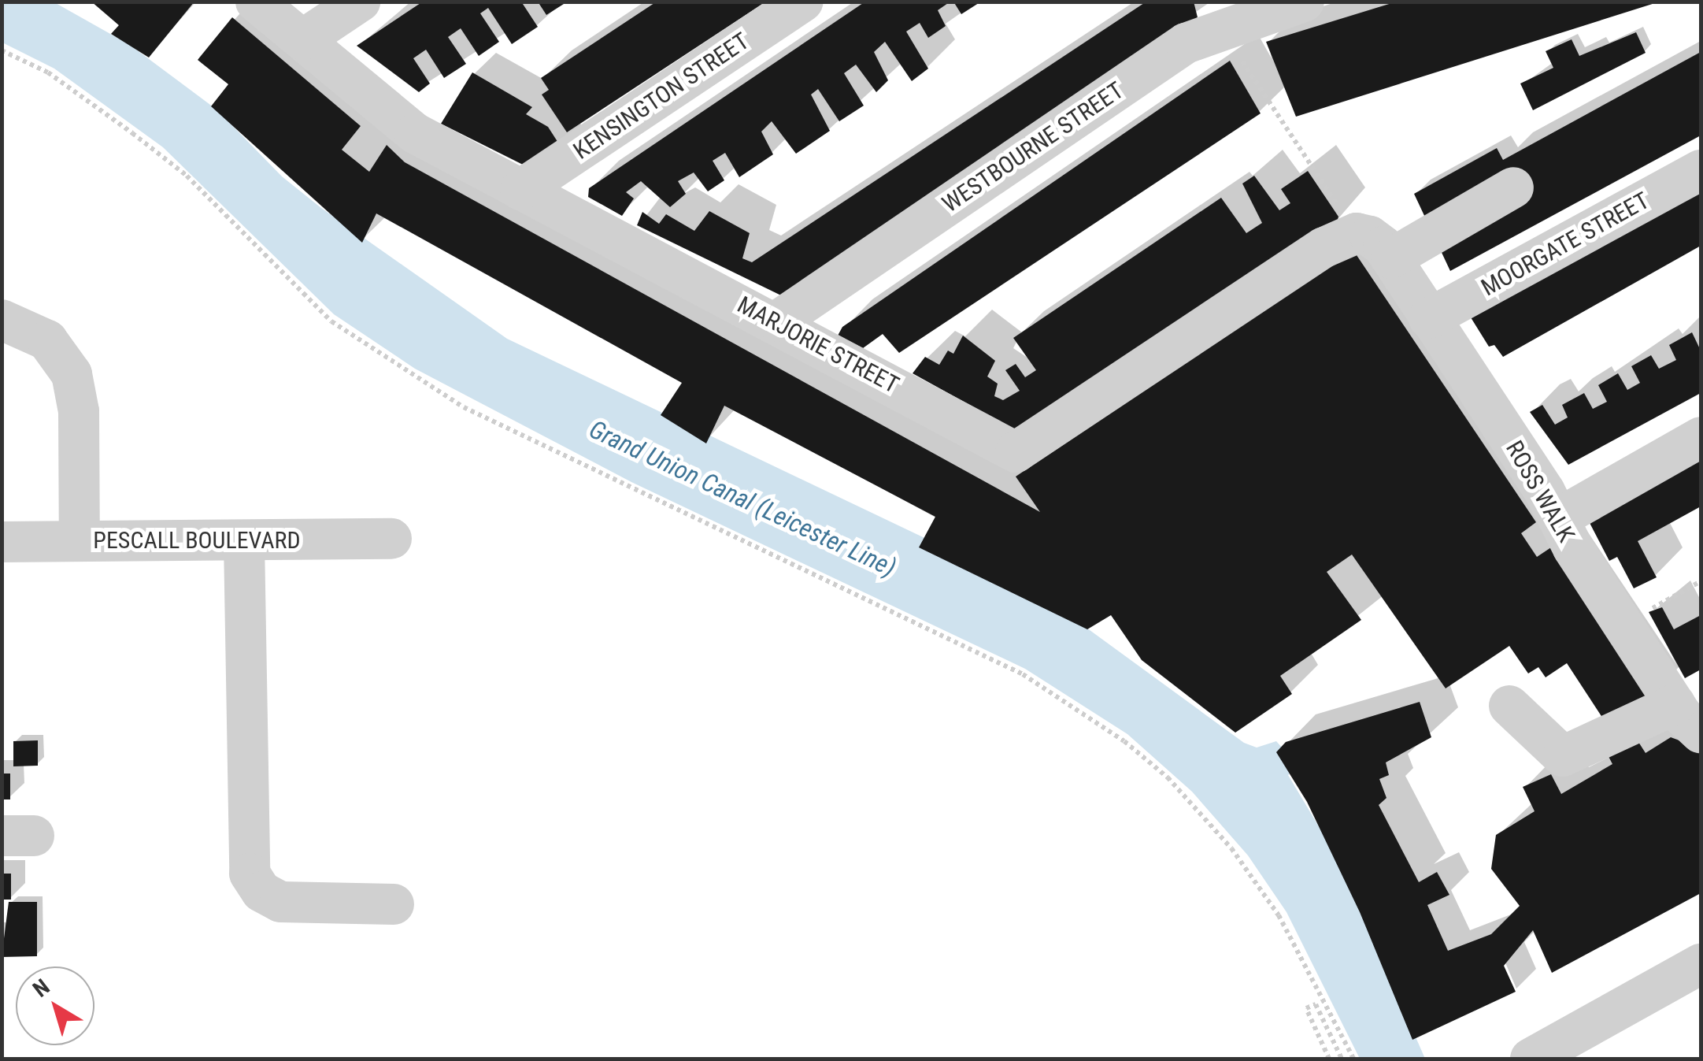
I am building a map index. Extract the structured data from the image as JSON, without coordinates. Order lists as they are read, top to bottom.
{
  "streets": {
    "street": [
      "KENSINGTON STREET",
      "WESTBOURNE STREET",
      "MOORGATE STREET",
      "MARJORIE STREET",
      "ROSS WALK",
      "PESCALL BOULEVARD"
    ]
  },
  "crossings": [
    ["KENSINGTON STREET", "MARJORIE STREET"],
    ["WESTBOURNE STREET", "MARJORIE STREET"],
    ["MOORGATE STREET", "ROSS WALK"],
    ["MARJORIE STREET", "ROSS WALK"]
  ],
  "water": ["Grand Union Canal (Leicester Line)"],
  "north": "top left"
}
